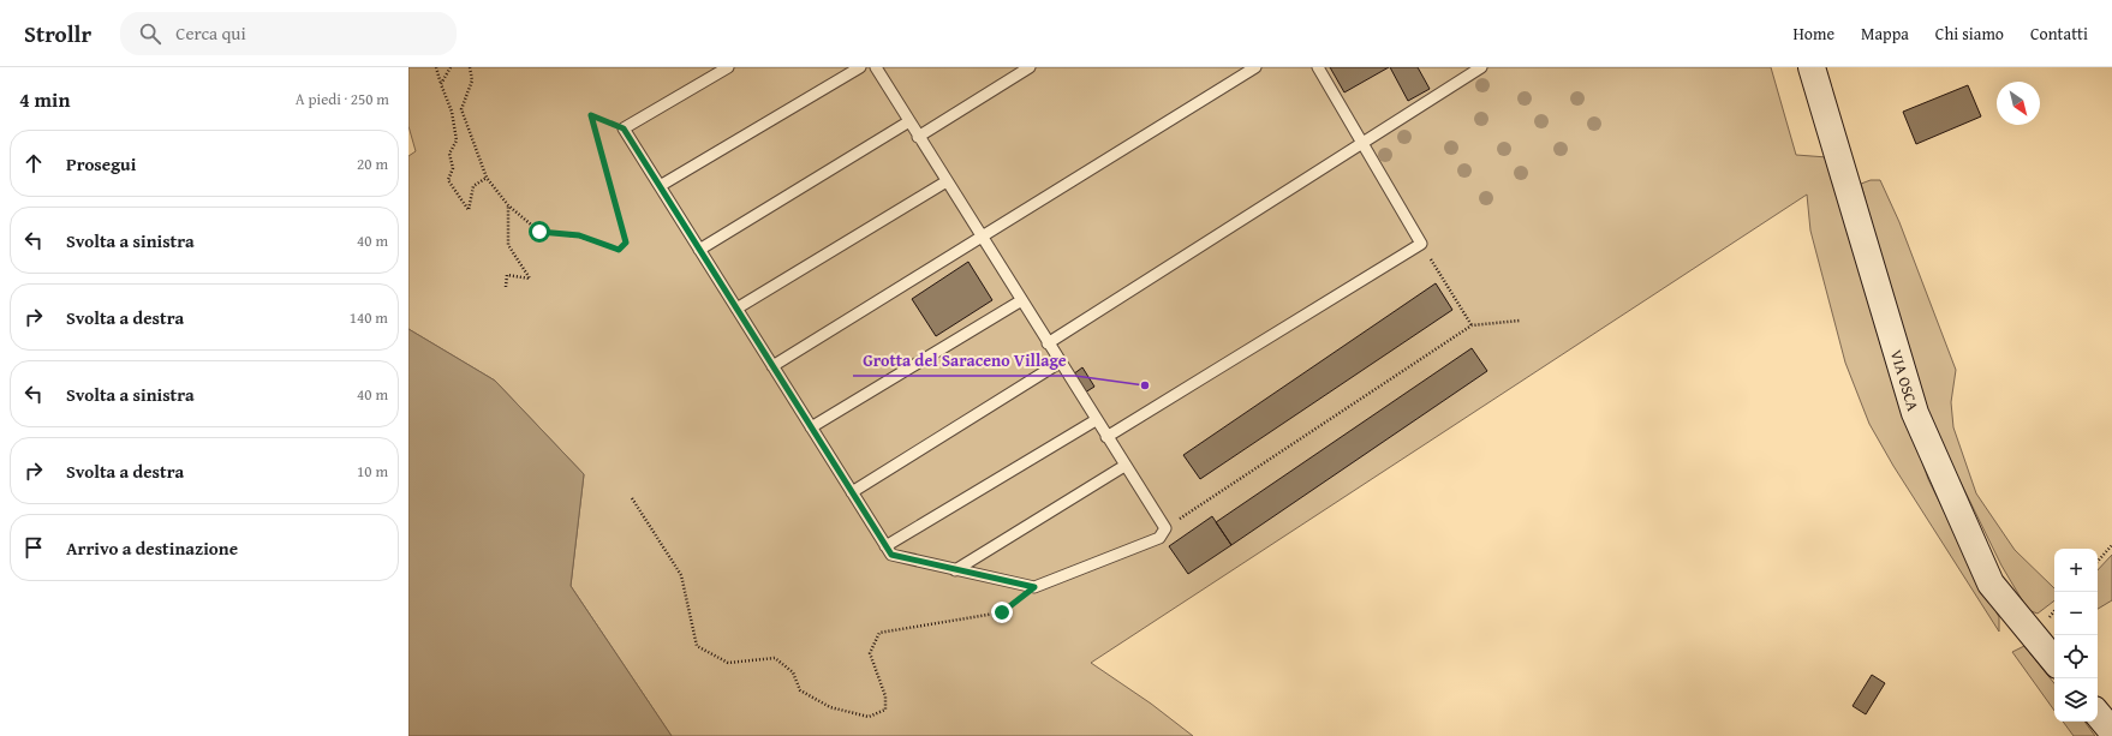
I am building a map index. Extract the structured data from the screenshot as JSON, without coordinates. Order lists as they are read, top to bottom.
{
  "streets": {
    "street": ["VIA OSCA"]
  },
  "places": ["Grotta del Saraceno Village"],
  "north": "bottom right",
  "page": {
    "header": "Strollr",
    "search": "Cerca qui",
    "nav": [
      "Home",
      "Mappa",
      "Chi siamo",
      "Contatti"
    ],
    "heading": ["4 min", "A piedi · 250 m"],
    "list": [
      ["Prosegui", "20 m"],
      ["Svolta a sinistra", "40 m"],
      ["Svolta a destra", "140 m"],
      ["Svolta a sinistra", "40 m"],
      ["Svolta a destra", "10 m"],
      "Arrivo a destinazione"
    ],
    "map_buttons": ["+", "−"]
  }
}
